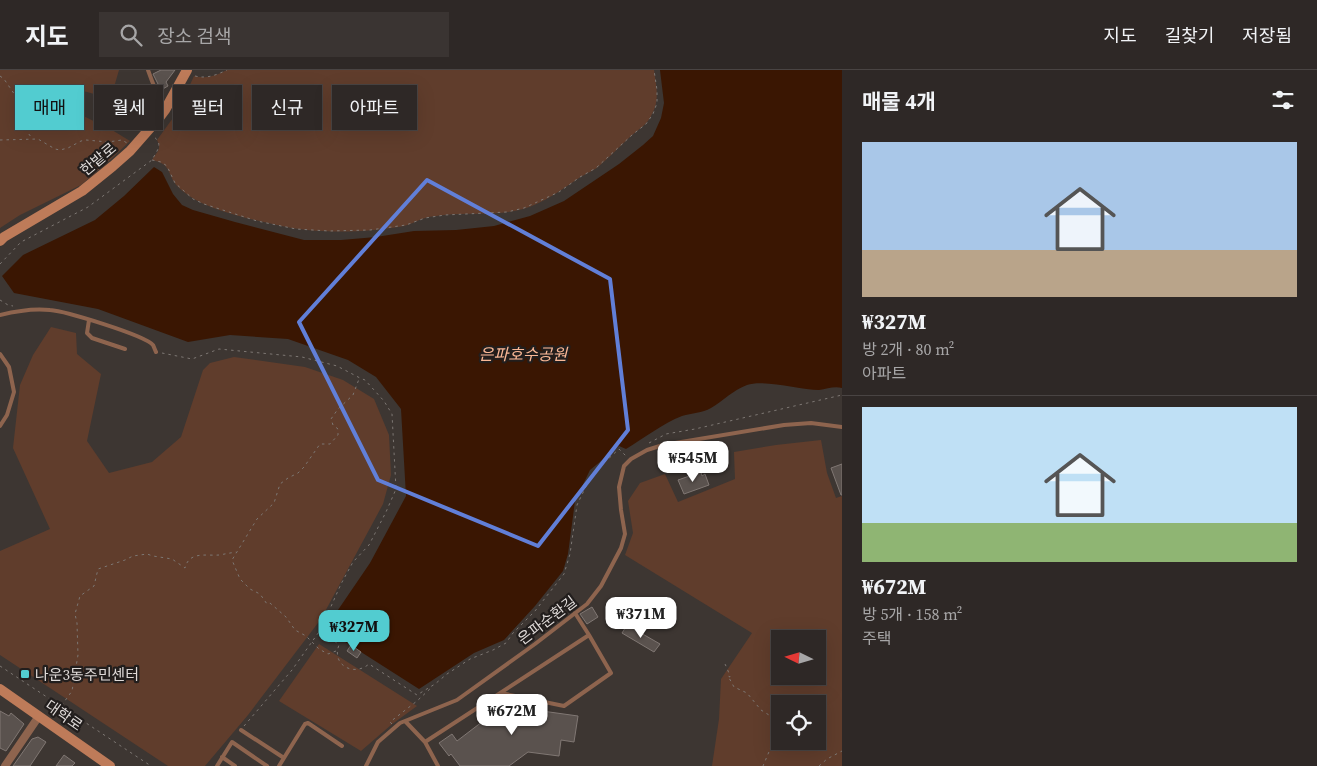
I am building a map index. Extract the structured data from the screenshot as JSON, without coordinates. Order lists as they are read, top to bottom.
{
  "streets": {
    "street": ["한밭로", "대학로"],
    "lane": ["은파순환길"]
  },
  "water": ["은파호수공원"],
  "places": {
    "transit": ["나운3동주민센터"]
  },
  "north": "left",
  "page": {
    "header": "지도",
    "search": "장소 검색",
    "nav": ["지도", "길찾기", "저장됨"],
    "heading": "매물 4개",
    "chip": [
      "매매",
      "월세",
      "필터",
      "신규",
      "아파트"
    ],
    "list": [
      {
        "name": "₩327M",
        "note": "방 2개 · 80 m² · 아파트"
      },
      {
        "name": "₩672M",
        "note": "방 5개 · 158 m² · 주택"
      }
    ],
    "price": [
      "₩545M",
      "₩371M",
      "₩327M",
      "₩672M"
    ]
  }
}
